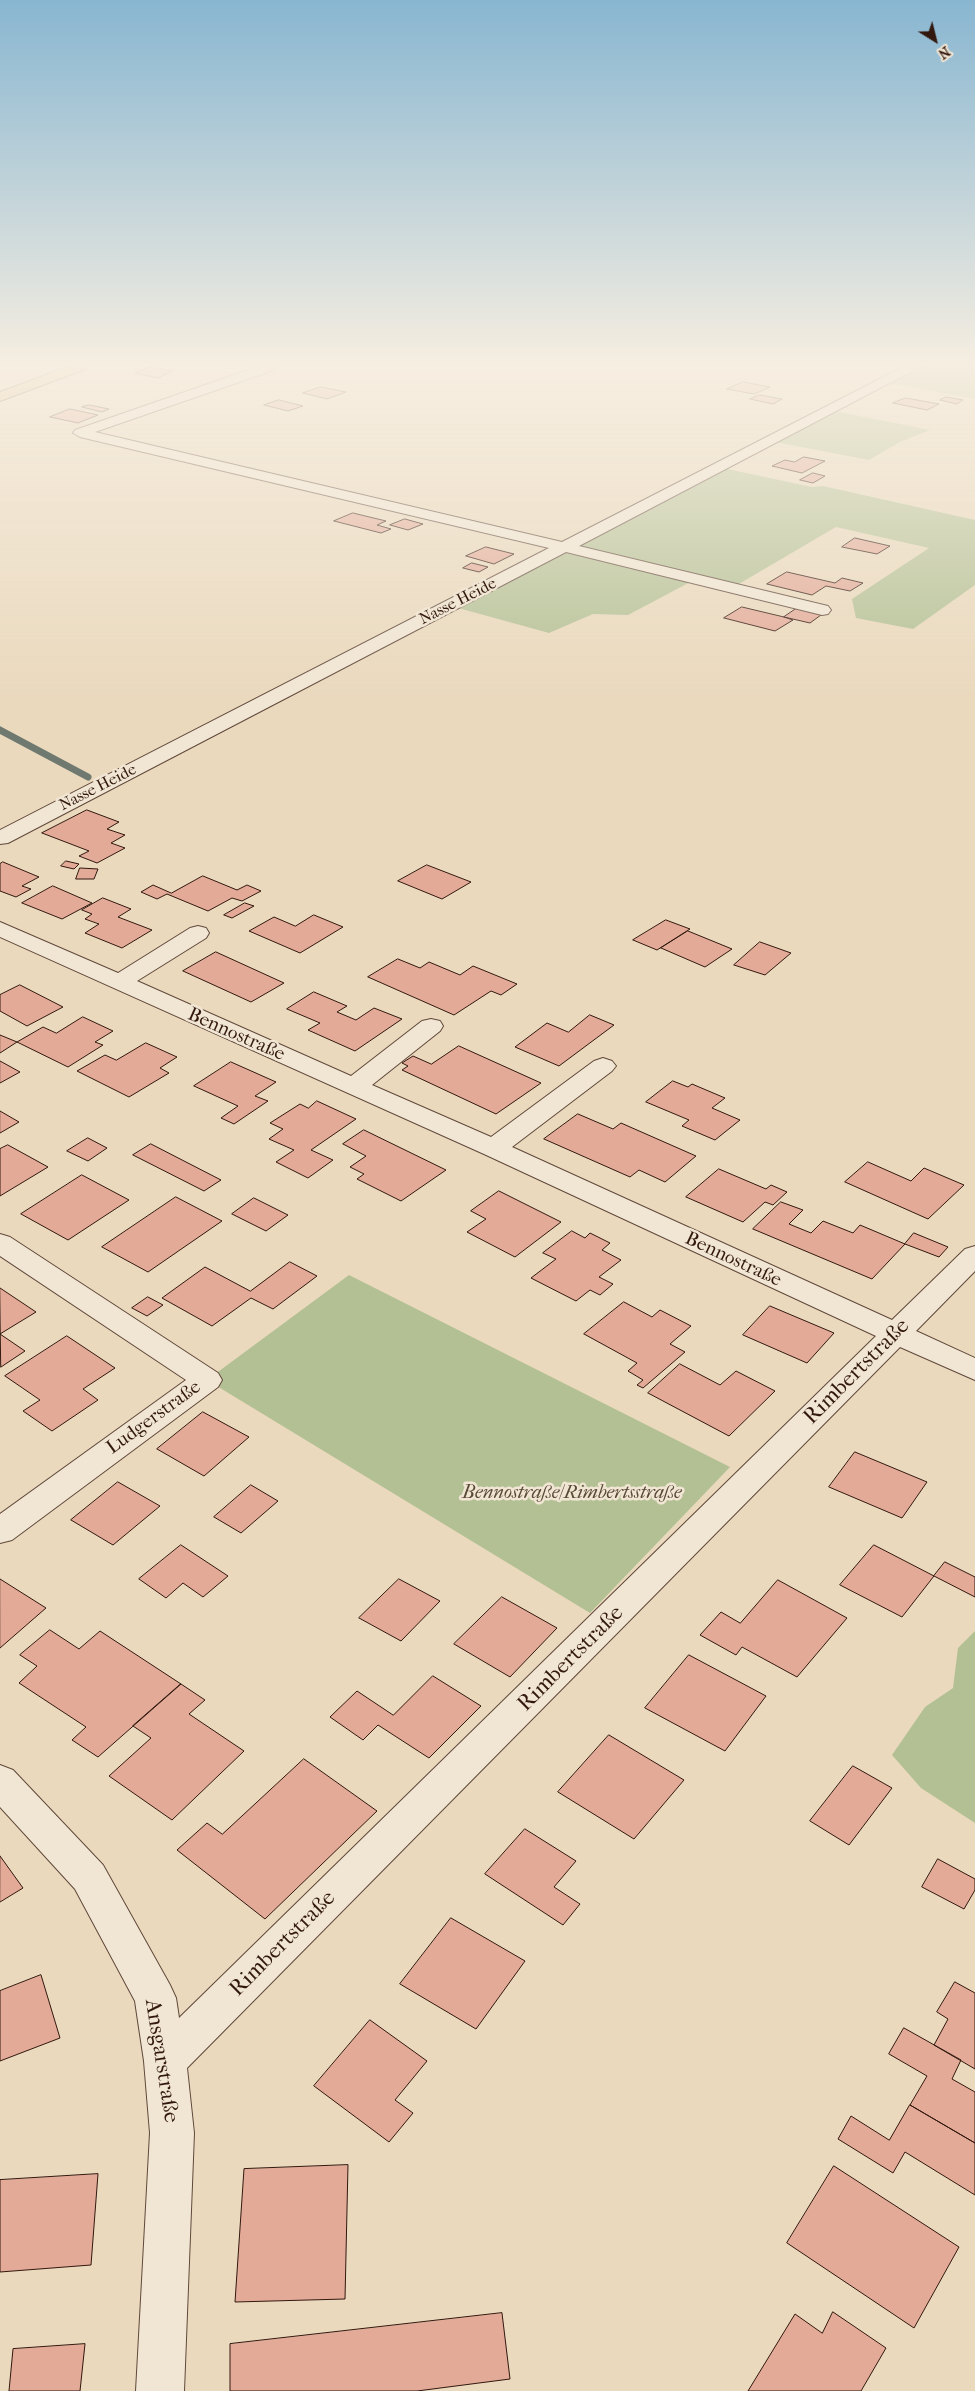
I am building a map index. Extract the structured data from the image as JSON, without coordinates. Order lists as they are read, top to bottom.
{
  "streets": {
    "street": [
      "Nasse Heide",
      "Bennostraße",
      "Rimbertstraße",
      "Ludgerstraße",
      "Ansgarstraße"
    ]
  },
  "crossings": [
    ["Bennostraße", "Rimbertstraße"],
    ["Rimbertstraße", "Ansgarstraße"]
  ],
  "parks": ["Bennostraße/Rimbertsstraße"],
  "north": "bottom right"
}
